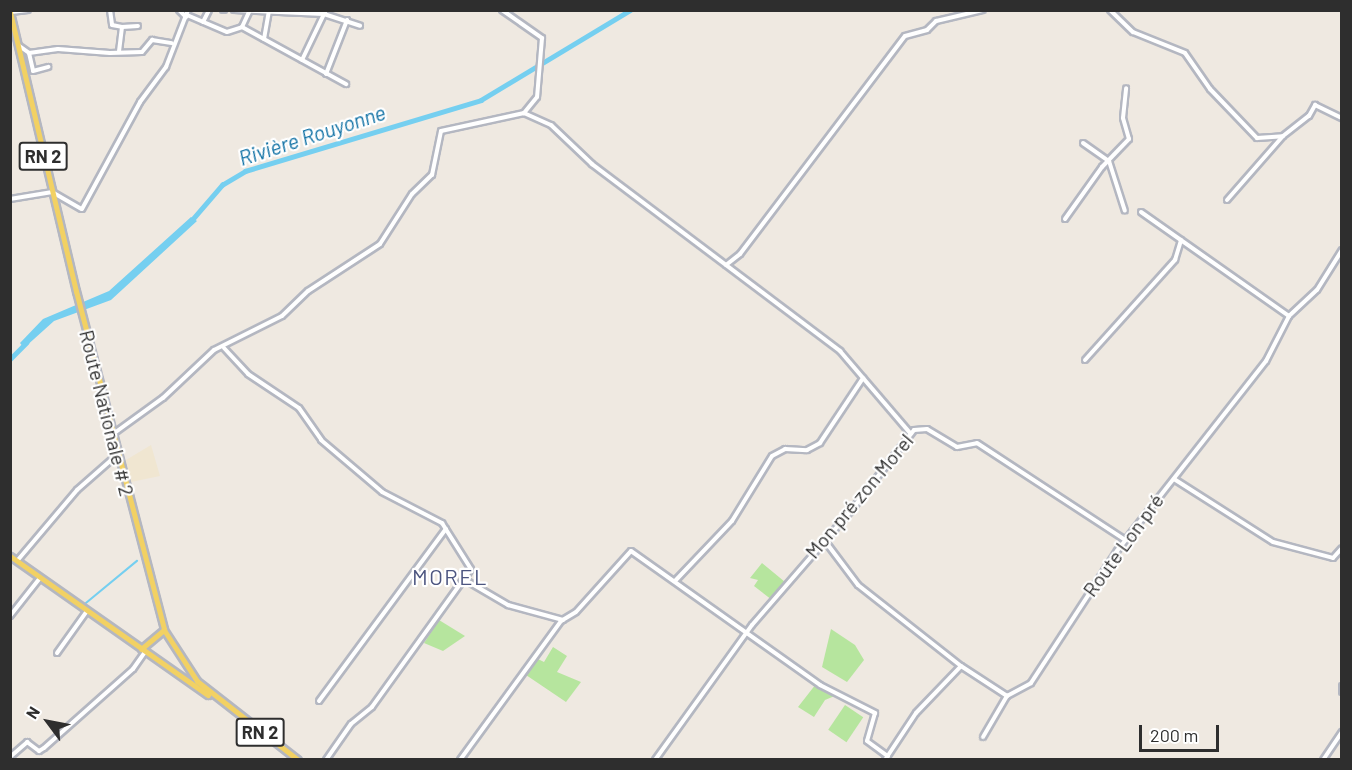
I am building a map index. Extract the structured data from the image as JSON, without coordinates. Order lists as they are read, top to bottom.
{
  "streets": {
    "main road": ["RN 2", "Route Nationale # 2"],
    "street": ["Mon pré zon Morel", "Route Lon pré"]
  },
  "crossings": [
    ["Mon pré zon Morel", "Route Lon pré"]
  ],
  "districts": ["MOREL"],
  "water": ["Rivière Rouyonne"],
  "scale_bar": "200 m",
  "north": "top left"
}
